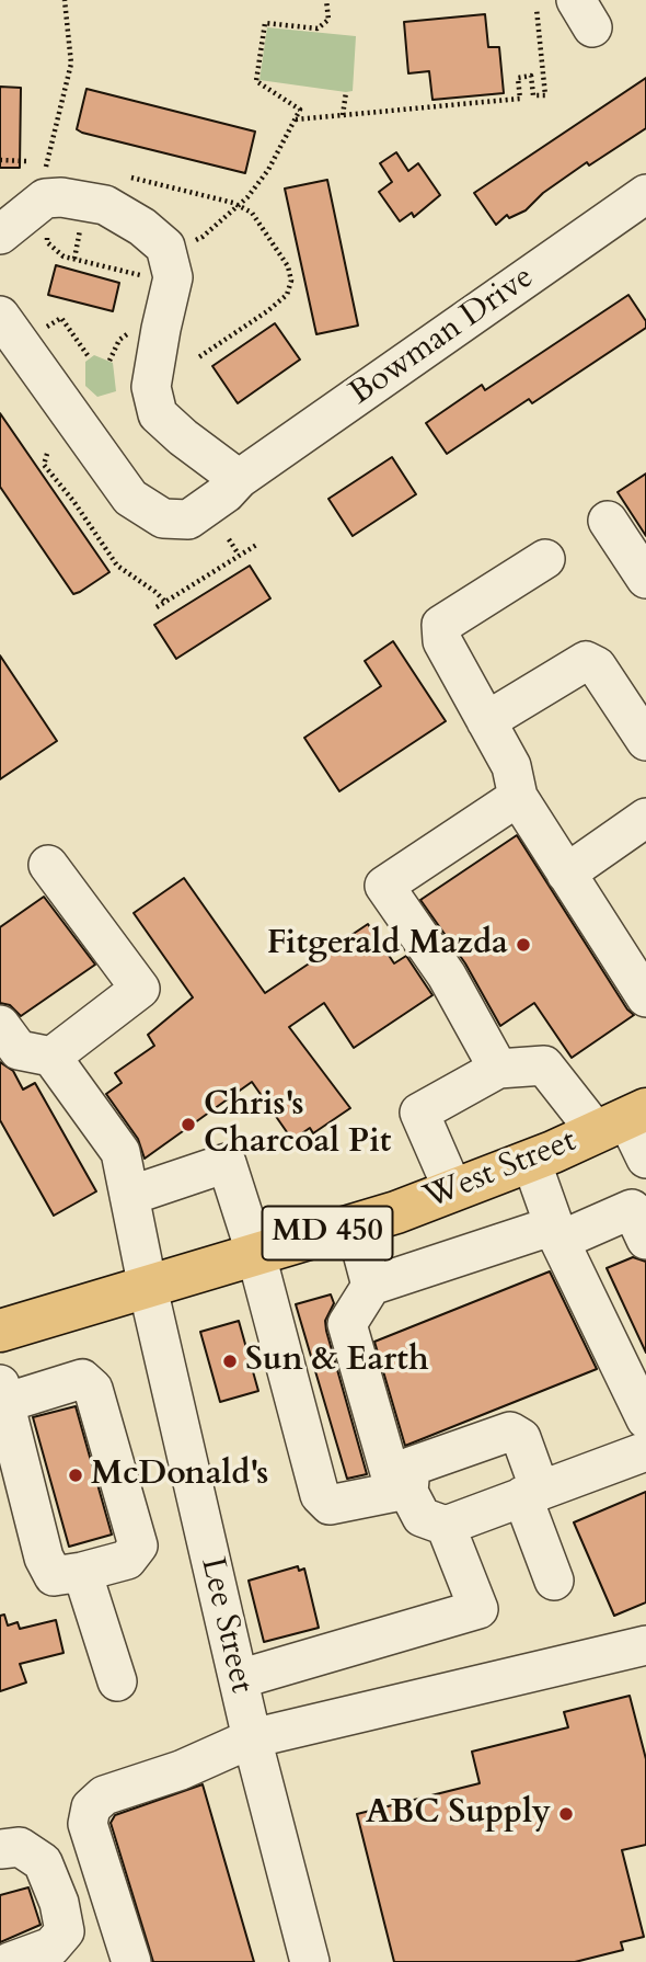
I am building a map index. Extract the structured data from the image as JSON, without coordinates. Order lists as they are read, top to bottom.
{
  "streets": {
    "main road": ["West Street", "MD 450"],
    "street": ["Bowman Drive", "Lee Street"]
  },
  "crossings": [
    ["West Street", "Lee Street"]
  ],
  "places": [
    "Fitgerald Mazda",
    "Chris's Charcoal Pit",
    "Sun & Earth",
    "McDonald's",
    "ABC Supply"
  ]
}
